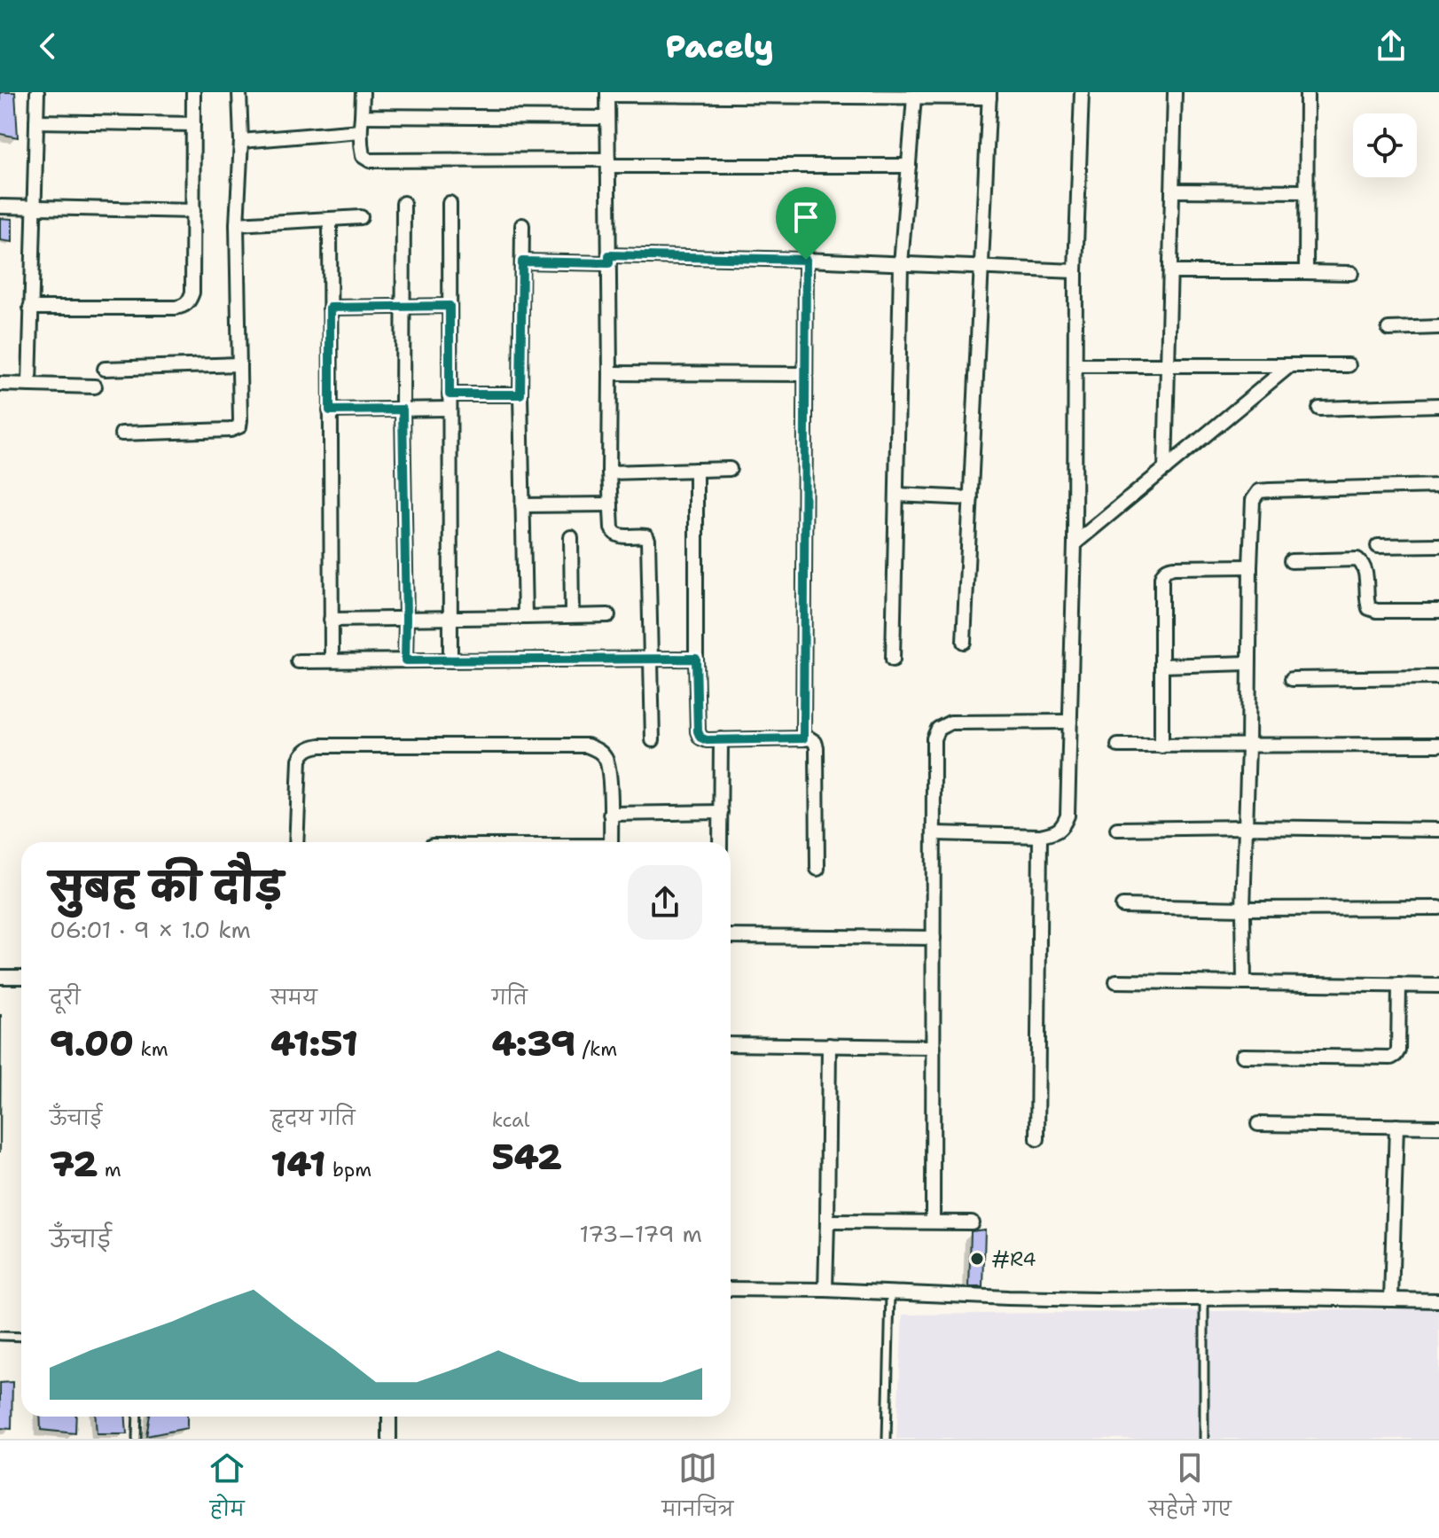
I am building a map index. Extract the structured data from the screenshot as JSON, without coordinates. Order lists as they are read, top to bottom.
{
  "places": ["#R4"],
  "page": {
    "header": "Pacely",
    "heading": ["सुबह की दौड़", "06:01 · 9 × 1.0 km"],
    "stats": [
      ["दूरी", "9.00 km"],
      ["समय", "41:51"],
      ["गति", "4:39 /km"],
      ["ऊँचाई", "72 m"],
      ["हृदय गति", "141 bpm"],
      ["kcal", "542"]
    ],
    "chart": ["ऊँचाई", "173–179 m"],
    "tabs": ["होम", "मानचित्र", "सहेजे गए"]
  }
}
